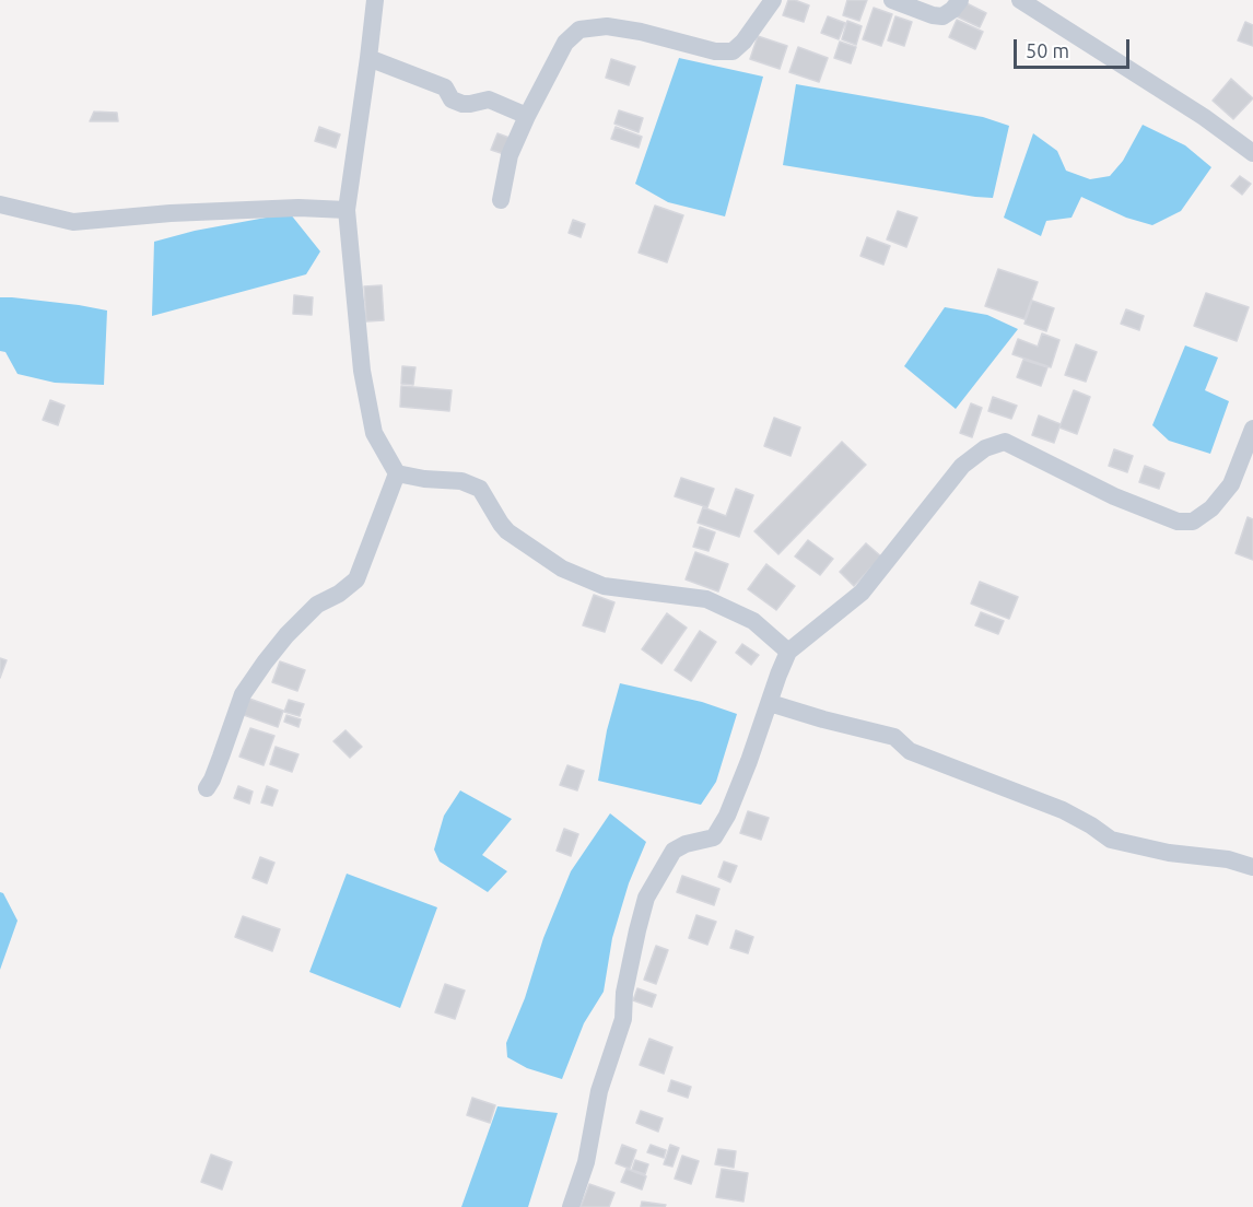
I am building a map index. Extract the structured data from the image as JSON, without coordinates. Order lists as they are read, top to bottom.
{
  "scale_bar": "50 m"
}
